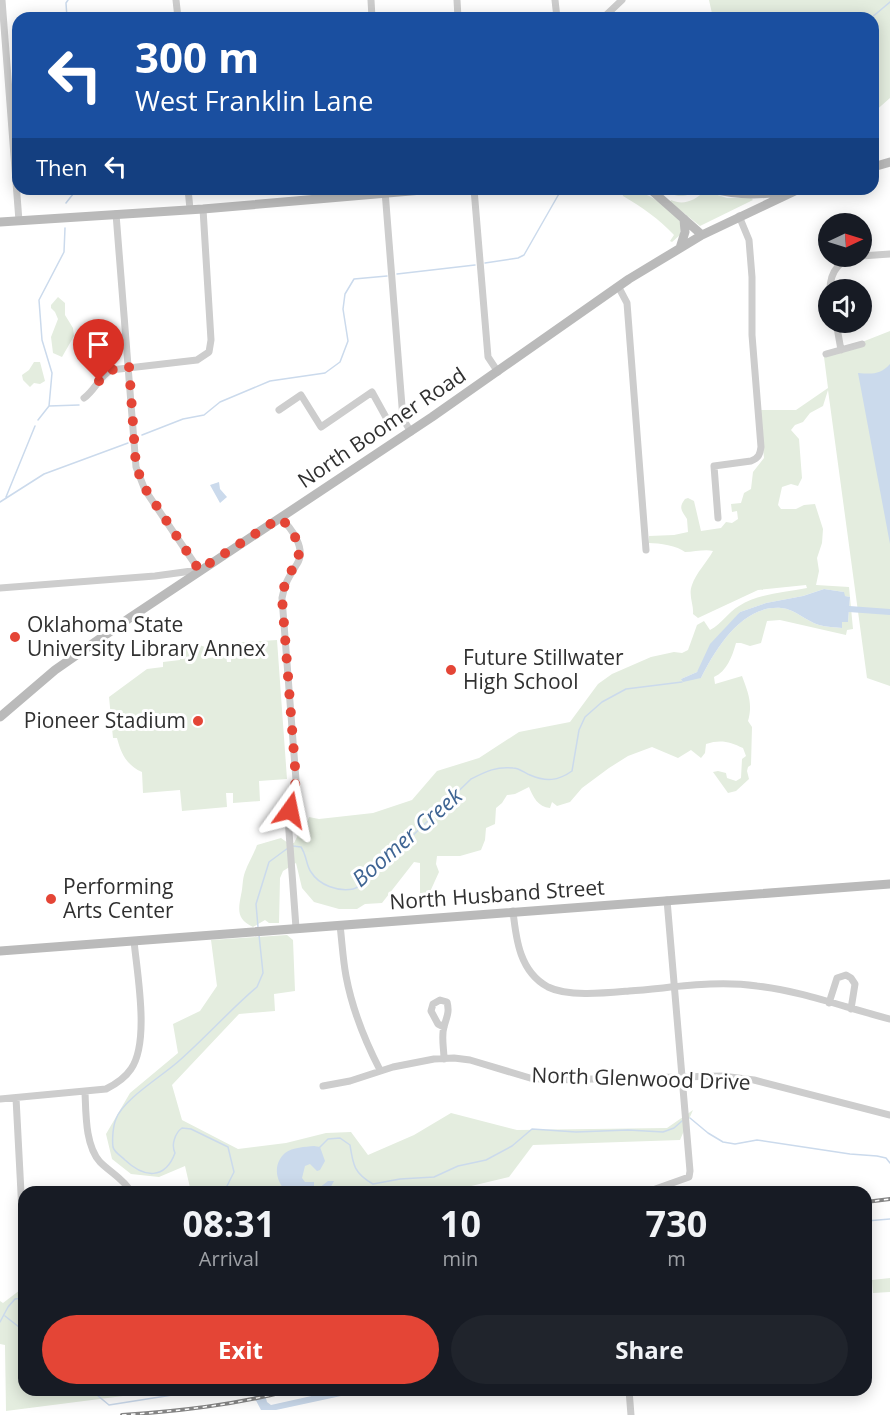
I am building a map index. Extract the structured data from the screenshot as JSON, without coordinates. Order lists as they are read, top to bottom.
{
  "streets": {
    "main road": ["North Boomer Road", "North Husband Street"],
    "street": ["North Glenwood Drive"]
  },
  "water": ["Boomer Creek"],
  "places": [
    "Oklahoma State University Library Annex",
    "Future Stillwater High School",
    "Pioneer Stadium",
    "Performing Arts Center"
  ],
  "north": "right",
  "page": {
    "turn": ["300 m", "West Franklin Lane"],
    "then": "Then",
    "eta": [
      "08:31",
      "Arrival",
      "10",
      "min",
      "730",
      "m"
    ],
    "buttons": ["Exit", "Share"]
  }
}
